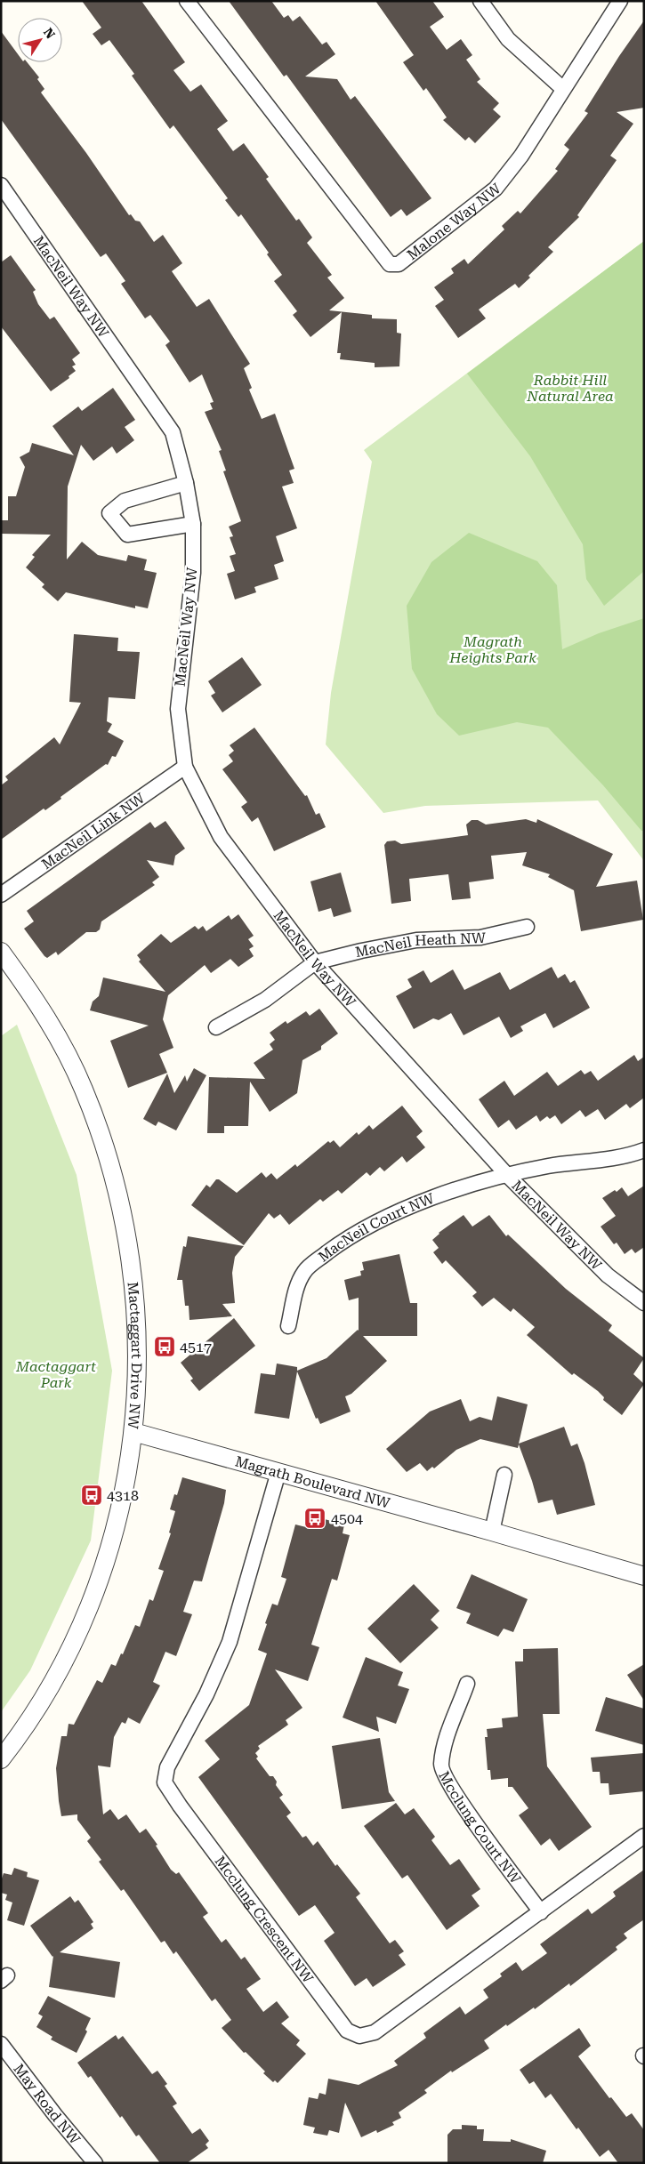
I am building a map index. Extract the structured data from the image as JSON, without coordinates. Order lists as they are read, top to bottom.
{
  "streets": {
    "street": [
      "Malone Way NW",
      "MacNeil Way NW",
      "MacNeil Link NW",
      "MacNeil Heath NW",
      "MacNeil Court NW",
      "Mactaggart Drive NW",
      "Magrath Boulevard NW",
      "Mcclung Court NW",
      "Mcclung Crescent NW",
      "May Road NW"
    ]
  },
  "crossings": [
    ["MacNeil Way NW", "MacNeil Link NW"],
    ["MacNeil Way NW", "MacNeil Heath NW"],
    ["MacNeil Way NW", "MacNeil Court NW"],
    ["Mactaggart Drive NW", "Magrath Boulevard NW"],
    ["Magrath Boulevard NW", "Mcclung Crescent NW"],
    ["Mcclung Court NW", "Mcclung Crescent NW"]
  ],
  "parks": ["Rabbit Hill Natural Area", "Magrath Heights Park", "Mactaggart Park"],
  "places": {
    "bus stop": ["4517", "4318", "4504"]
  },
  "north": "top right"
}
